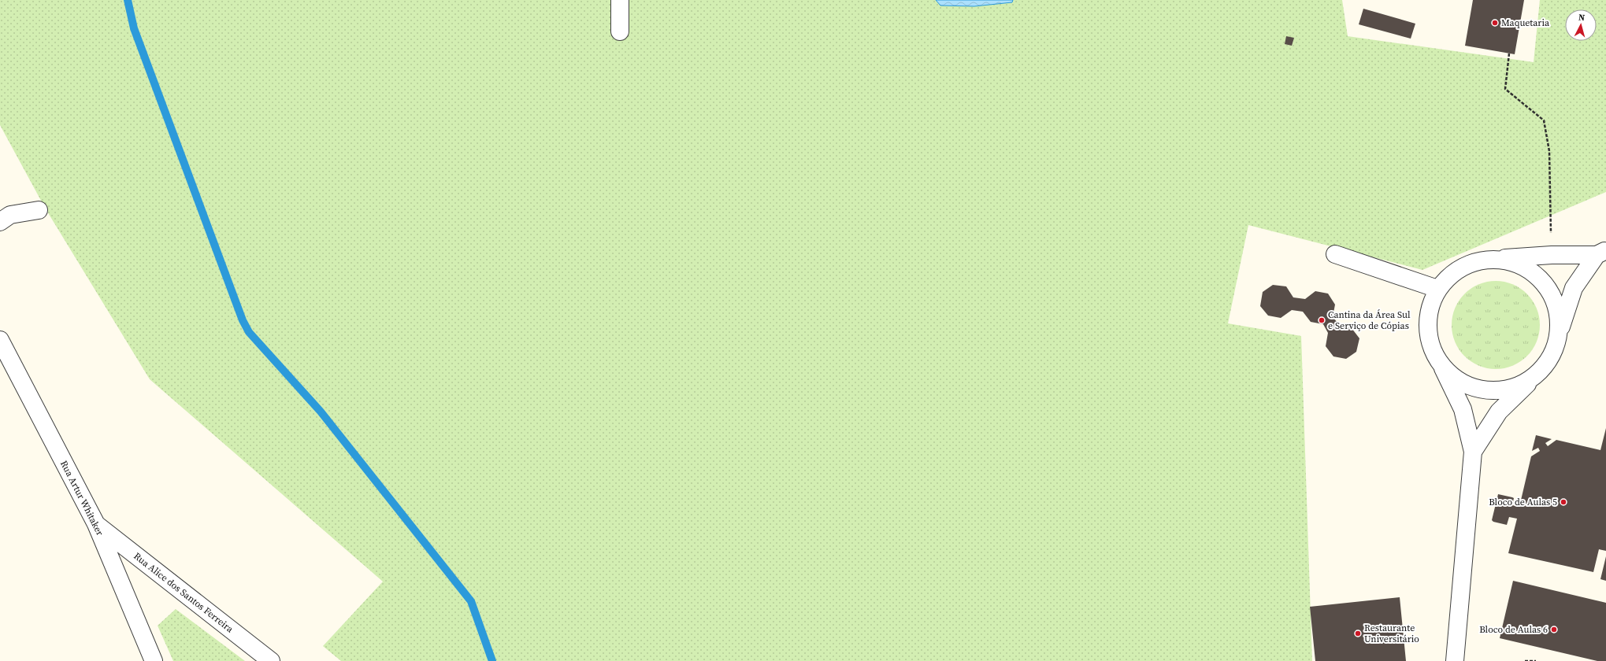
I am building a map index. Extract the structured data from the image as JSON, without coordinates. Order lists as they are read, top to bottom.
{
  "streets": {
    "street": ["Rua Artur Whitaker", "Rua Alice dos Santos Ferreira"]
  },
  "crossings": [
    ["Rua Artur Whitaker", "Rua Alice dos Santos Ferreira"]
  ],
  "places": [
    "Maquetaria",
    "Cantina da Área Sul e Serviço de Cópias",
    "Bloco de Aulas 5",
    "Bloco de Aulas 6",
    "Restaurante Universitário"
  ],
  "north": "top"
}
